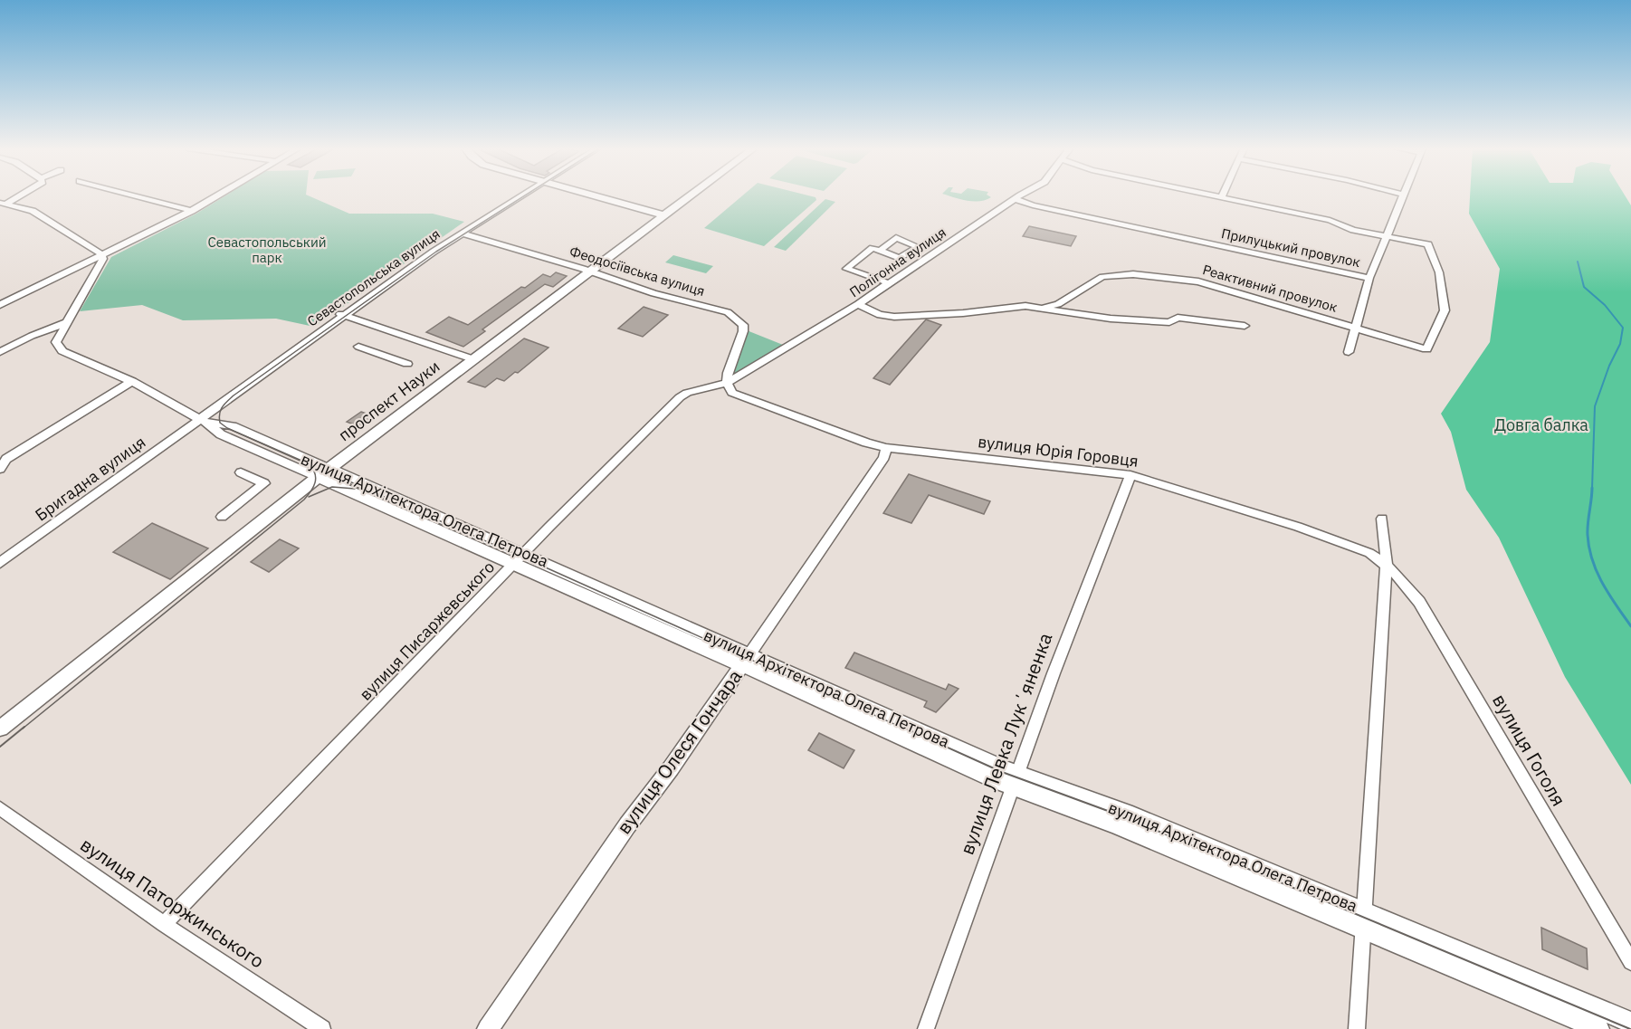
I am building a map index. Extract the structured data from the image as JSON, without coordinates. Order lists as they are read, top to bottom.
{
  "streets": {
    "main road": ["проспект Науки", "вулиця Архітектора Олега Петрова", "вулиця Олеся Гончара"],
    "street": [
      "Прилуцький провулок",
      "Полігонна вулиця",
      "Феодосіївська вулиця",
      "Севастопольська вулиця",
      "Реактивний провулок",
      "вулиця Юрія Горовця",
      "Бригадна вулиця",
      "вулиця Писаржевського",
      "вулиця Левка Лукʼяненка",
      "вулиця Гоголя",
      "вулиця Паторжинського"
    ]
  },
  "crossings": [
    ["Прилуцький провулок", "Полігонна вулиця"],
    ["Полігонна вулиця", "Феодосіївська вулиця"],
    ["Полігонна вулиця", "вулиця Юрія Горовця"],
    ["Полігонна вулиця", "вулиця Писаржевського"],
    ["Феодосіївська вулиця", "Севастопольська вулиця"],
    ["Феодосіївська вулиця", "проспект Науки"],
    ["Феодосіївська вулиця", "вулиця Юрія Горовця"],
    ["Феодосіївська вулиця", "вулиця Писаржевського"],
    ["Севастопольська вулиця", "Бригадна вулиця"],
    ["проспект Науки", "вулиця Архітектора Олега Петрова"],
    ["вулиця Юрія Горовця", "вулиця Писаржевського"],
    ["вулиця Юрія Горовця", "вулиця Левка Лукʼяненка"],
    ["вулиця Юрія Горовця", "вулиця Гоголя"],
    ["вулиця Юрія Горовця", "вулиця Олеся Гончара"],
    ["вулиця Архітектора Олега Петрова", "вулиця Писаржевського"],
    ["вулиця Архітектора Олега Петрова", "вулиця Левка Лукʼяненка"],
    ["вулиця Архітектора Олега Петрова", "вулиця Олеся Гончара"],
    ["вулиця Писаржевського", "вулиця Паторжинського"]
  ],
  "parks": ["Севастопольський парк", "Довга балка"]
}
